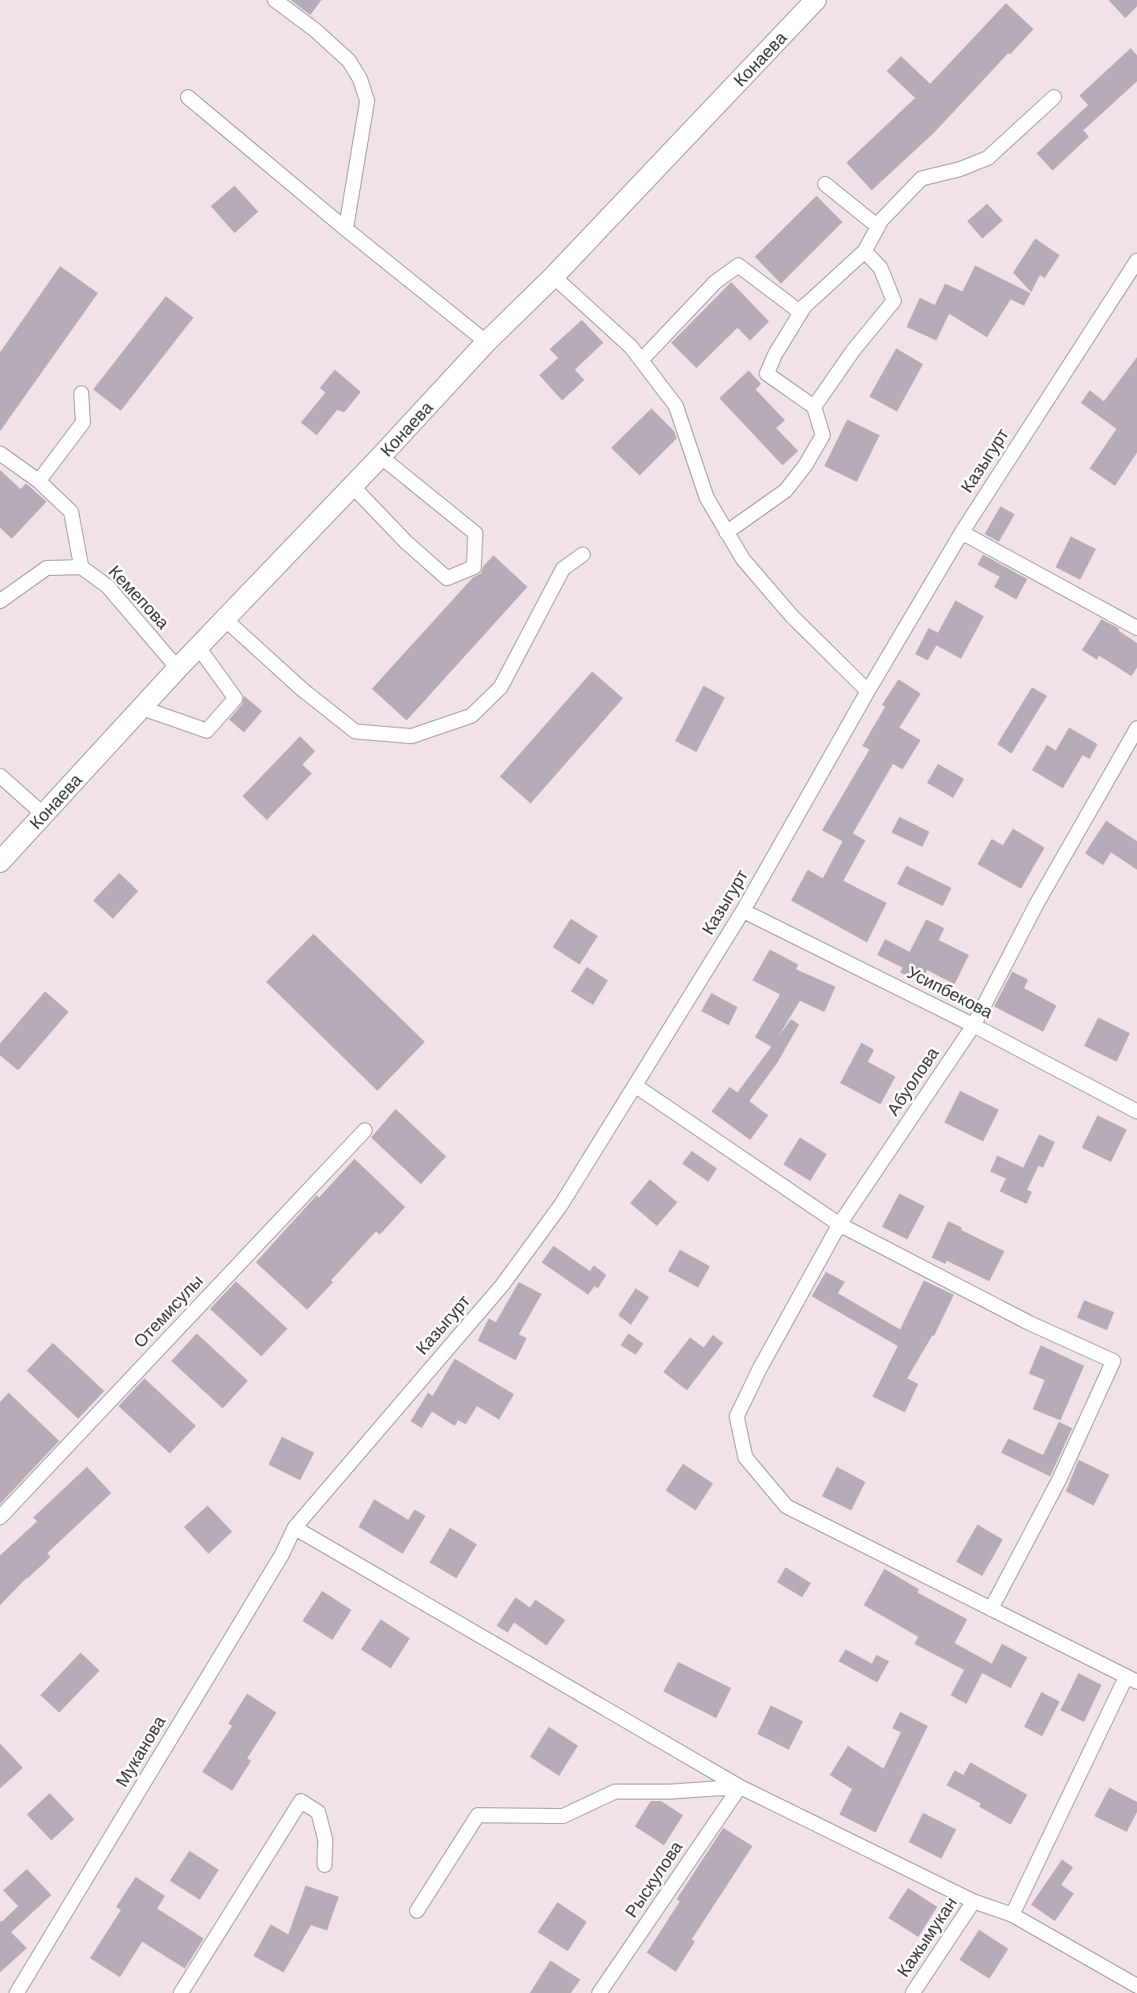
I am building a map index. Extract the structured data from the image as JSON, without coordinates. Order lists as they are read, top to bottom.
{
  "streets": {
    "main road": ["Конаева"],
    "street": [
      "Казыгурт",
      "Кемепова",
      "Усипбекова",
      "Абуолова",
      "Отемисулы",
      "Муканова",
      "Рыскулова",
      "Кажымукан"
    ]
  },
  "crossings": [
    ["Конаева", "Кемепова"],
    ["Казыгурт", "Усипбекова"],
    ["Казыгурт", "Муканова"],
    ["Усипбекова", "Абуолова"]
  ]
}
